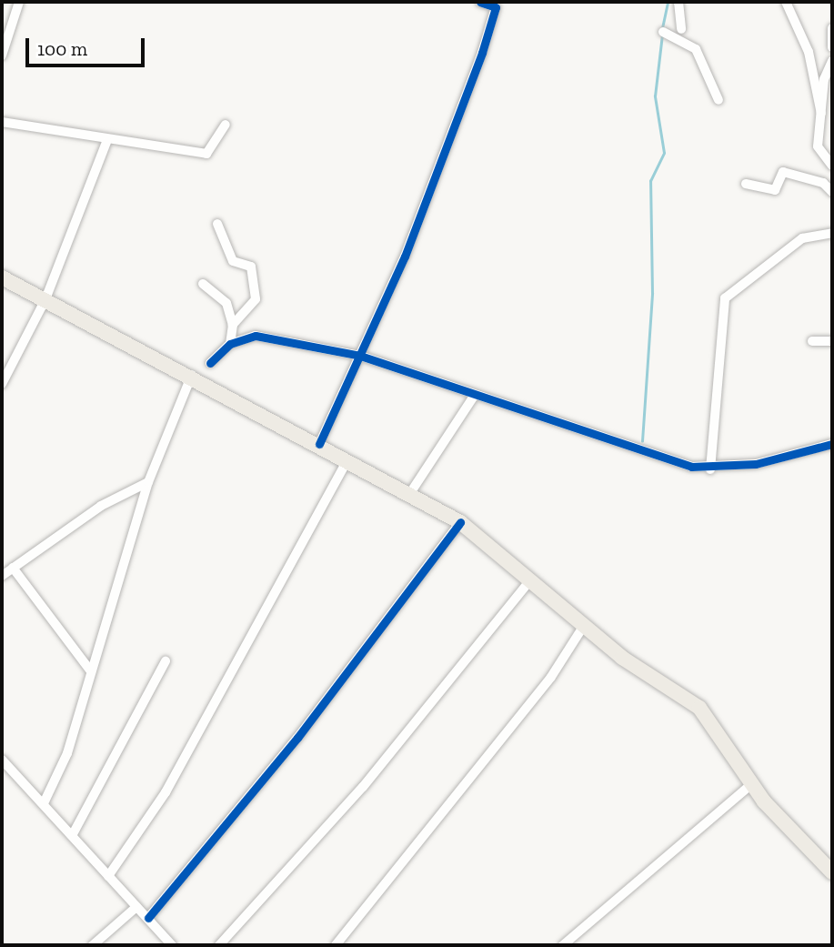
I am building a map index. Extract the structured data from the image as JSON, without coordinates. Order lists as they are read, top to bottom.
{
  "scale_bar": "100 m"
}
